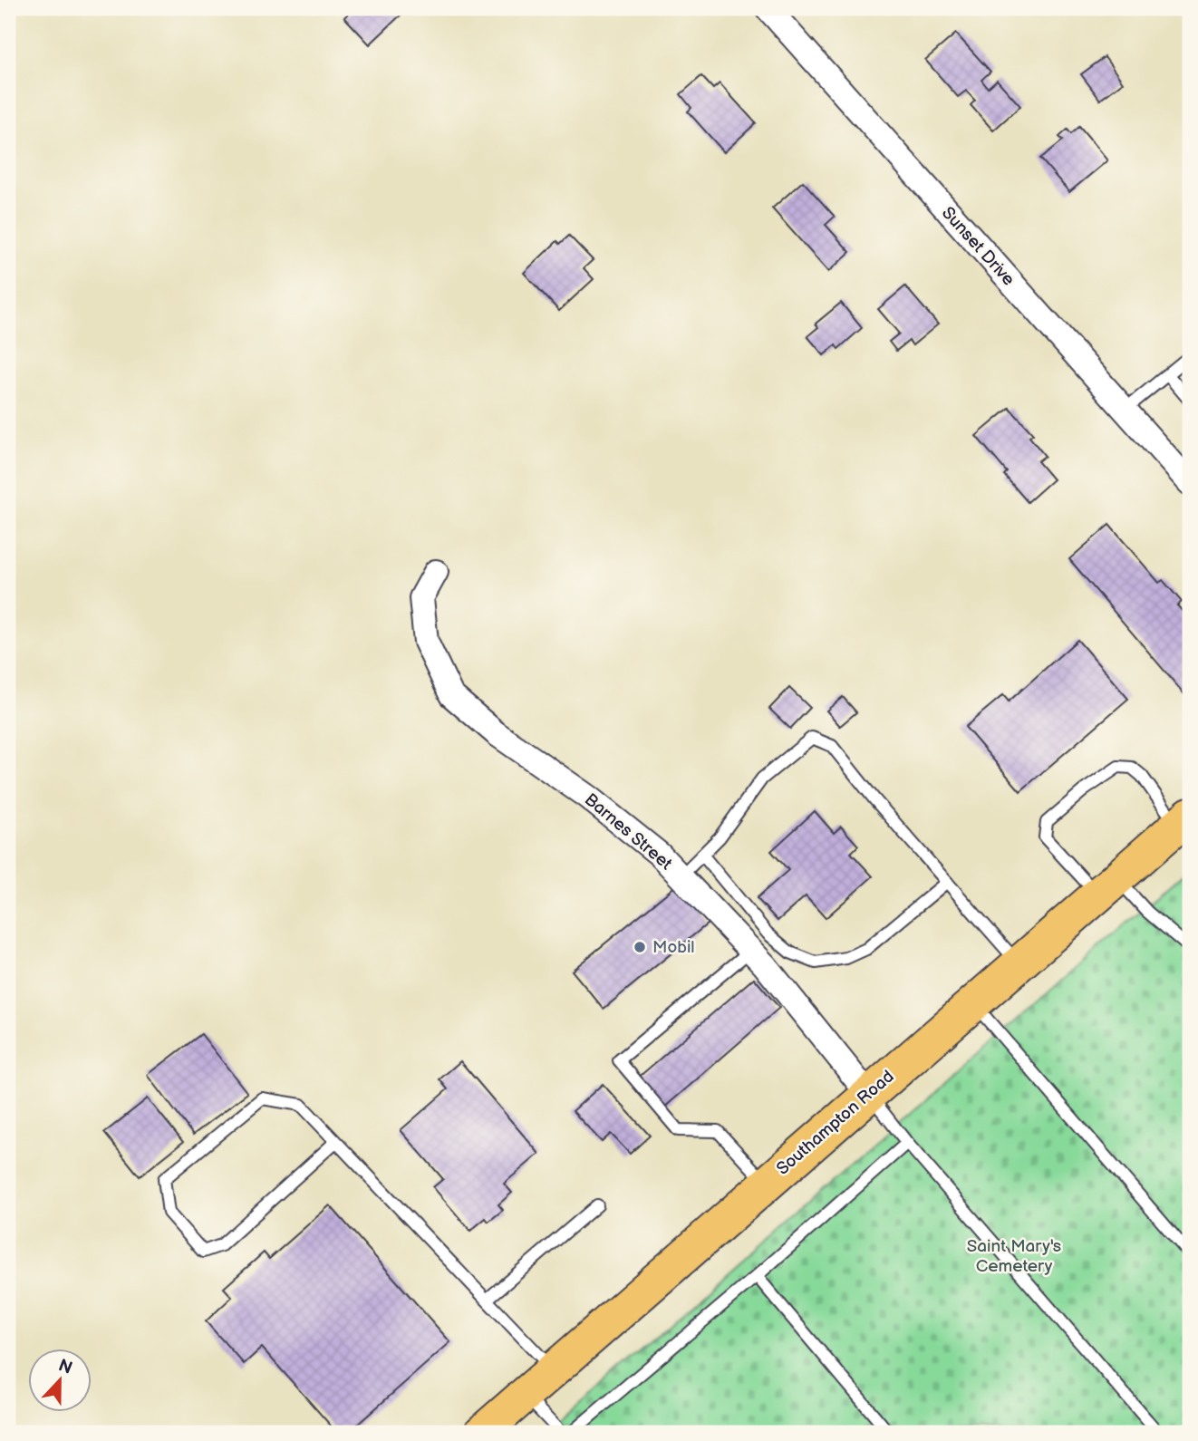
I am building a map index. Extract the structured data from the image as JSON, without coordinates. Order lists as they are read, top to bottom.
{
  "streets": {
    "main road": ["Southampton Road"],
    "street": ["Sunset Drive", "Barnes Street"]
  },
  "crossings": [
    ["Barnes Street", "Southampton Road"]
  ],
  "parks": ["Saint Mary's Cemetery"],
  "places": ["Mobil"],
  "north": "top"
}
